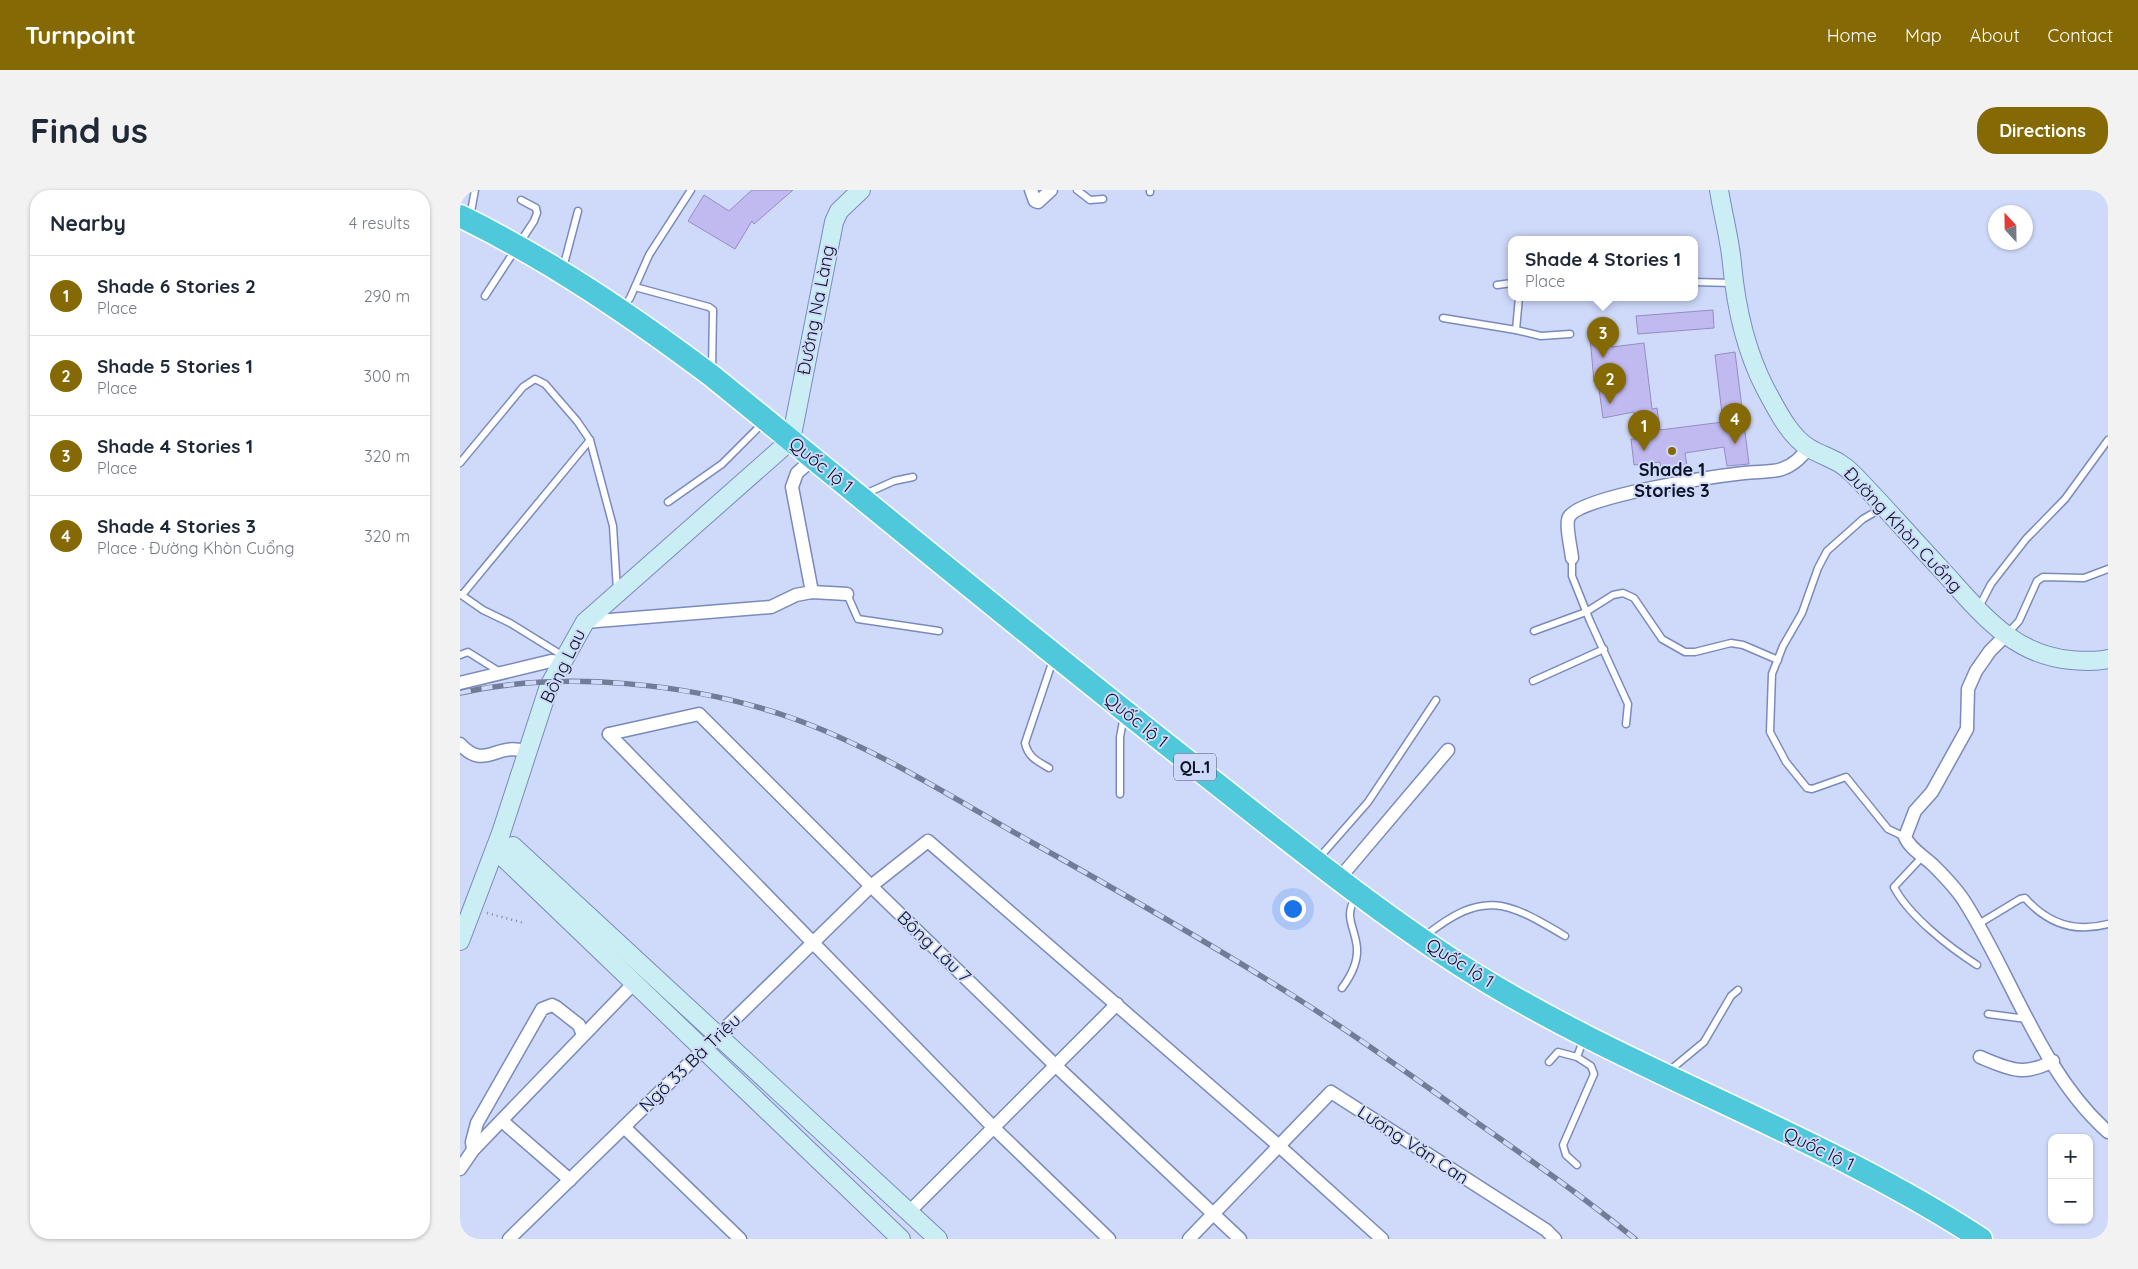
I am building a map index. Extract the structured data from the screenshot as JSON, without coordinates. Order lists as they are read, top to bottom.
{
  "streets": {
    "highway": ["Quốc lộ 1", "QL.1"],
    "main road": ["Đường Na Làng", "Đường Khòn Cuổng", "Bông Lau"],
    "street": ["Bông Lâu 7", "Ngõ 33 Bà Triệu", "Lương Văn Can"]
  },
  "crossings": [
    ["Đường Na Làng", "Quốc lộ 1"],
    ["Đường Na Làng", "Bông Lau"],
    ["Quốc lộ 1", "Bông Lau"],
    ["Bông Lâu 7", "Ngõ 33 Bà Triệu"]
  ],
  "places": ["Shade 1 Stories 3"],
  "north": "top",
  "page": {
    "header": "Turnpoint",
    "nav": [
      "Home",
      "Map",
      "About",
      "Contact"
    ],
    "buttons": "Directions",
    "title": "Find us",
    "heading": ["Nearby", "4 results"],
    "popup": ["Shade 4 Stories 1", "Place"],
    "list": [
      {
        "mark": "1",
        "name": "Shade 6 Stories 2",
        "note": "Place",
        "value": "290 m"
      },
      {
        "mark": "2",
        "name": "Shade 5 Stories 1",
        "note": "Place",
        "value": "300 m"
      },
      {
        "mark": "3",
        "name": "Shade 4 Stories 1",
        "note": "Place",
        "value": "320 m"
      },
      {
        "mark": "4",
        "name": "Shade 4 Stories 3",
        "note": "Place · Đường Khòn Cuổng",
        "value": "320 m"
      }
    ],
    "pins": [
      "3",
      "2",
      "4",
      "1"
    ],
    "map_buttons": ["+", "−"]
  }
}
